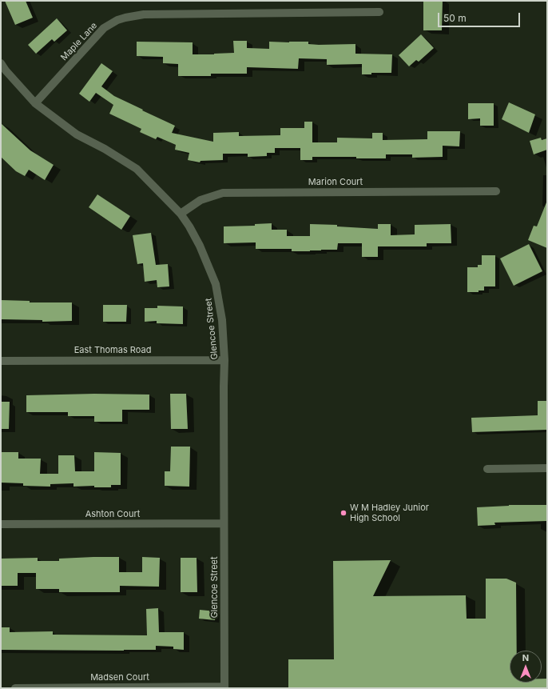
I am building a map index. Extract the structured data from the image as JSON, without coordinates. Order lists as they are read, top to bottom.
{
  "streets": {
    "street": [
      "Maple Lane",
      "Marion Court",
      "Glencoe Street",
      "East Thomas Road",
      "Ashton Court",
      "Madsen Court"
    ]
  },
  "crossings": [
    ["Maple Lane", "Glencoe Street"],
    ["Marion Court", "Glencoe Street"],
    ["Glencoe Street", "East Thomas Road"],
    ["Glencoe Street", "Ashton Court"],
    ["Glencoe Street", "Madsen Court"]
  ],
  "places": ["W M Hadley Junior High School"],
  "scale_bar": "50 m",
  "north": "top"
}
